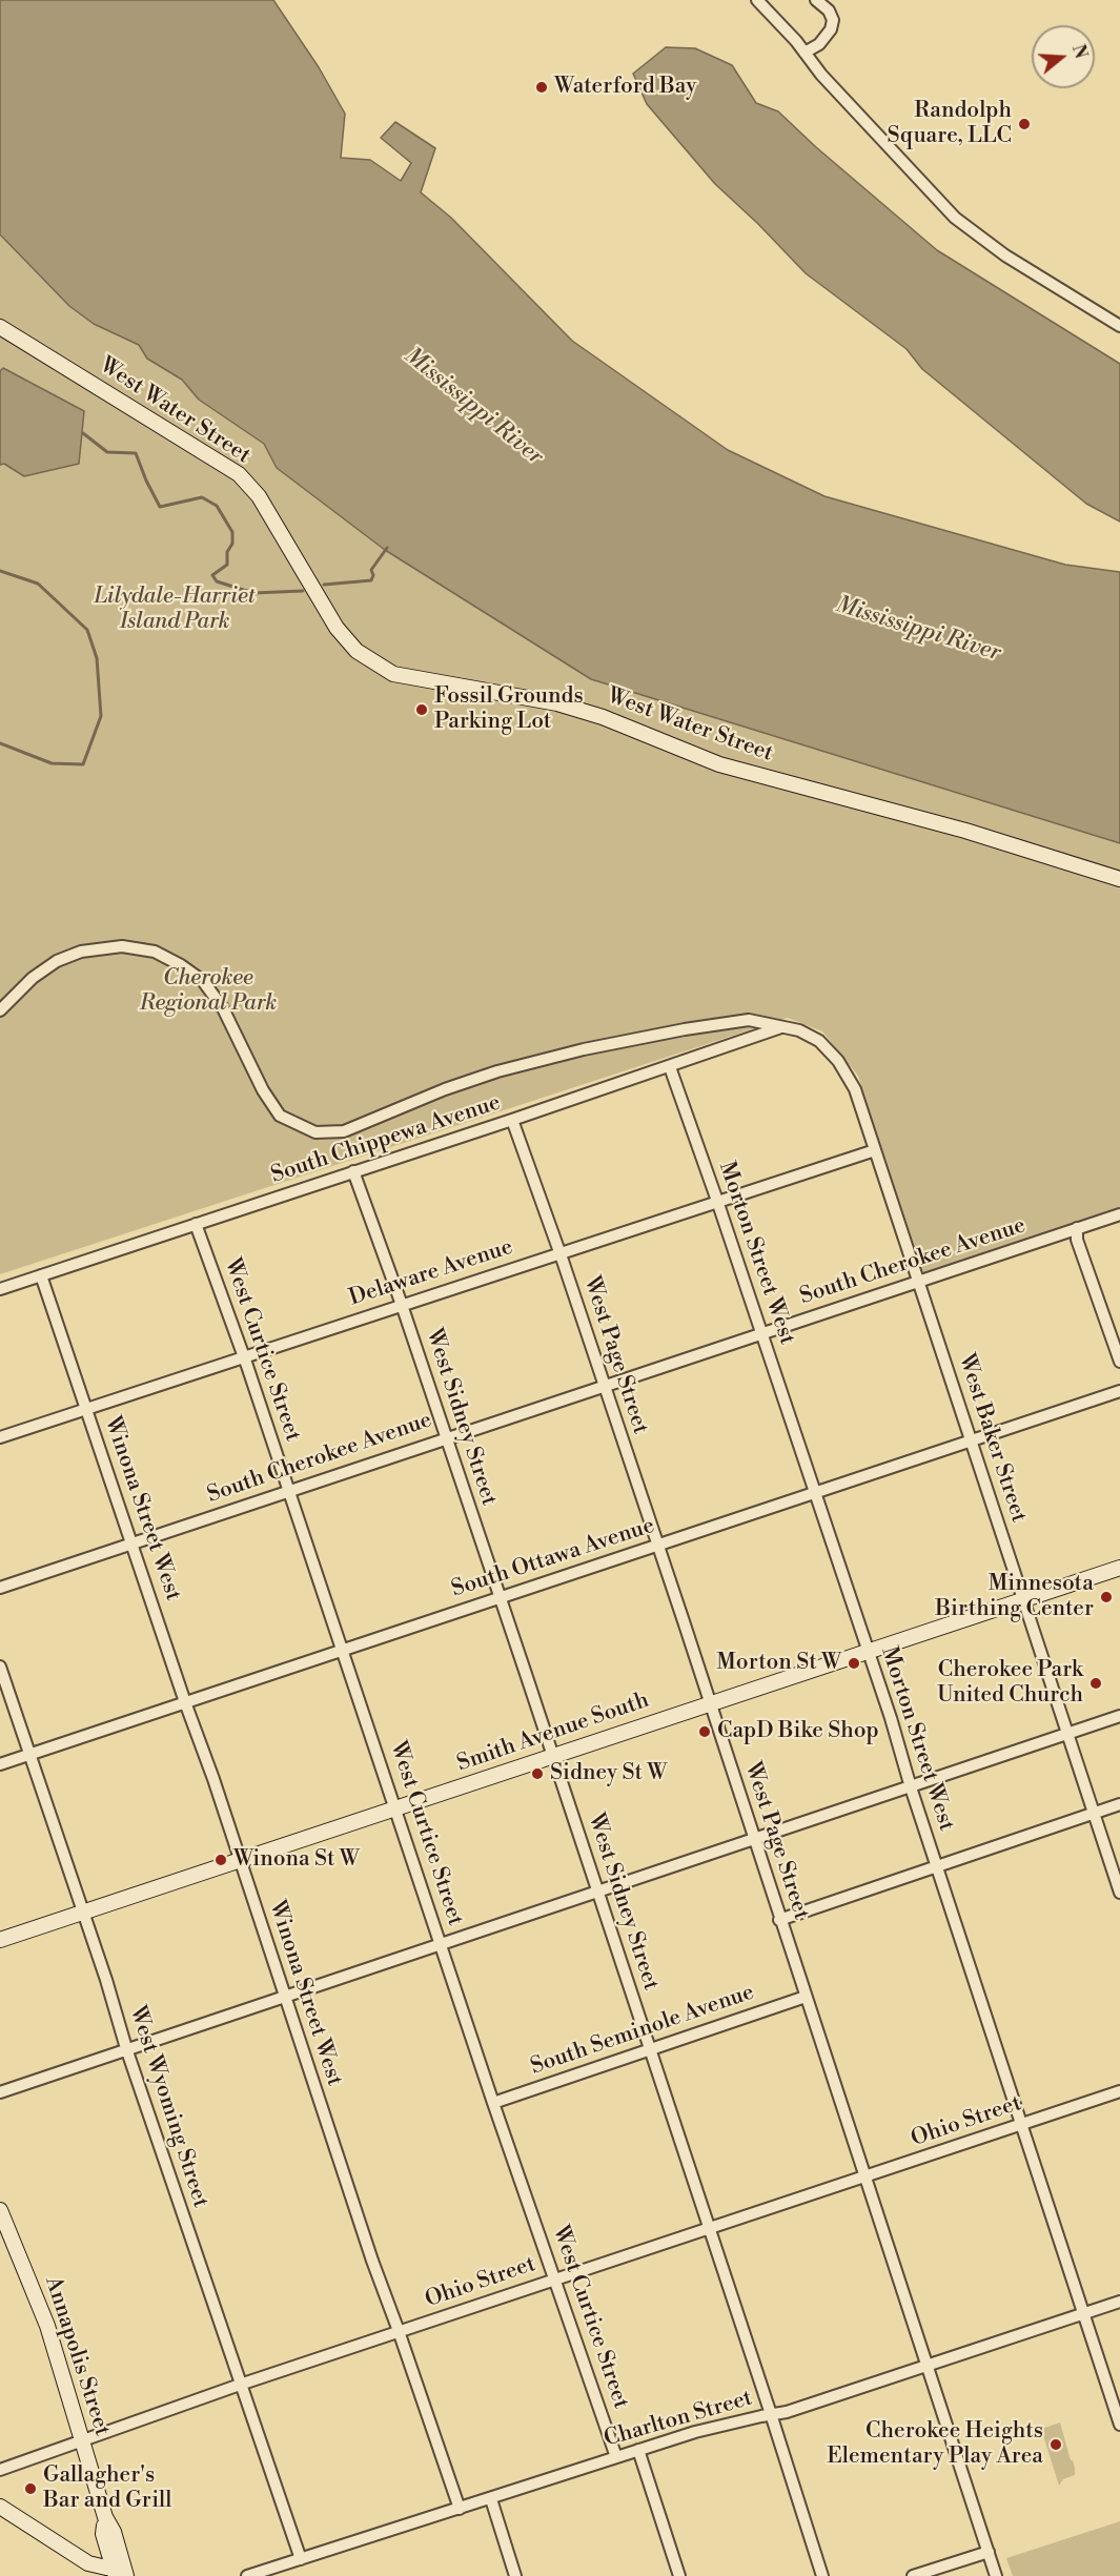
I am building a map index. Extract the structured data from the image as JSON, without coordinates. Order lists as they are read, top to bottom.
{
  "streets": {
    "street": [
      "West Water Street",
      "South Chippewa Avenue",
      "Morton Street West",
      "South Cherokee Avenue",
      "Delaware Avenue",
      "West Curtice Street",
      "West Page Street",
      "West Sidney Street",
      "West Baker Street",
      "Winona Street West",
      "South Ottawa Avenue",
      "Smith Avenue South",
      "South Seminole Avenue",
      "West Wyoming Street",
      "Ohio Street",
      "Annapolis Street",
      "Charlton Street"
    ]
  },
  "crossings": [
    ["South Chippewa Avenue", "Morton Street West"],
    ["South Chippewa Avenue", "West Curtice Street"],
    ["South Chippewa Avenue", "West Page Street"],
    ["South Chippewa Avenue", "West Sidney Street"],
    ["South Chippewa Avenue", "West Baker Street"],
    ["South Chippewa Avenue", "Winona Street West"],
    ["Morton Street West", "South Cherokee Avenue"],
    ["Morton Street West", "Delaware Avenue"],
    ["Morton Street West", "South Ottawa Avenue"],
    ["Morton Street West", "Smith Avenue South"],
    ["Morton Street West", "Ohio Street"],
    ["Morton Street West", "Charlton Street"],
    ["South Cherokee Avenue", "West Curtice Street"],
    ["South Cherokee Avenue", "West Page Street"],
    ["South Cherokee Avenue", "West Sidney Street"],
    ["South Cherokee Avenue", "West Baker Street"],
    ["South Cherokee Avenue", "Winona Street West"],
    ["Delaware Avenue", "West Curtice Street"],
    ["Delaware Avenue", "West Page Street"],
    ["Delaware Avenue", "West Sidney Street"],
    ["Delaware Avenue", "West Baker Street"],
    ["Delaware Avenue", "Winona Street West"],
    ["West Curtice Street", "South Ottawa Avenue"],
    ["West Curtice Street", "Smith Avenue South"],
    ["West Curtice Street", "South Seminole Avenue"],
    ["West Curtice Street", "Ohio Street"],
    ["West Curtice Street", "Charlton Street"],
    ["West Page Street", "South Ottawa Avenue"],
    ["West Page Street", "Smith Avenue South"],
    ["West Page Street", "South Seminole Avenue"],
    ["West Page Street", "Ohio Street"],
    ["West Page Street", "Charlton Street"],
    ["West Sidney Street", "South Ottawa Avenue"],
    ["West Sidney Street", "Smith Avenue South"],
    ["West Sidney Street", "South Seminole Avenue"],
    ["West Sidney Street", "Ohio Street"],
    ["West Sidney Street", "Charlton Street"],
    ["West Baker Street", "South Ottawa Avenue"],
    ["West Baker Street", "Smith Avenue South"],
    ["Winona Street West", "South Ottawa Avenue"],
    ["Winona Street West", "Smith Avenue South"],
    ["Winona Street West", "Ohio Street"],
    ["Winona Street West", "Charlton Street"],
    ["South Ottawa Avenue", "West Wyoming Street"],
    ["Smith Avenue South", "West Wyoming Street"],
    ["West Wyoming Street", "Ohio Street"],
    ["West Wyoming Street", "Charlton Street"],
    ["Ohio Street", "Annapolis Street"]
  ],
  "water": ["Mississippi River"],
  "parks": ["Lilydale-Harriet Island Park", "Cherokee Regional Park"],
  "places": [
    "Waterford Bay",
    "Randolph Square, LLC",
    "Fossil Grounds Parking Lot",
    "Minnesota Birthing Center",
    "Morton St W",
    "Cherokee Park United Church",
    "CapD Bike Shop",
    "Sidney St W",
    "Winona St W",
    "Cherokee Heights Elementary Play Area",
    "Gallagher's Bar and Grill"
  ],
  "north": "right"
}
